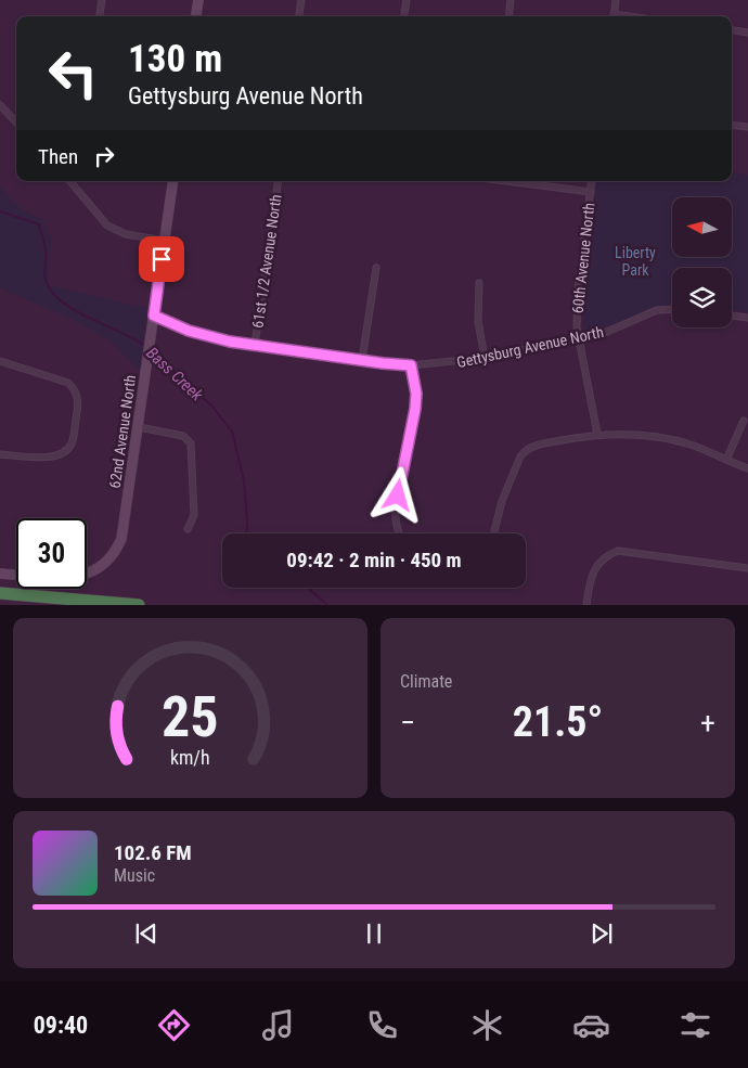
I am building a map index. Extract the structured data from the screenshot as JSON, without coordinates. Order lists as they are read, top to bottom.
{
  "streets": {
    "street": [
      "60th Avenue North",
      "61st 1/2 Avenue North",
      "Gettysburg Avenue North",
      "62nd Avenue North"
    ]
  },
  "crossings": [
    ["60th Avenue North", "Gettysburg Avenue North"],
    ["61st 1/2 Avenue North", "Gettysburg Avenue North"],
    ["Gettysburg Avenue North", "62nd Avenue North"]
  ],
  "water": ["Bass Creek"],
  "parks": ["Liberty Park"],
  "north": "left",
  "page": {
    "turn": ["130 m", "Gettysburg Avenue North"],
    "then": "Then",
    "limit": "30",
    "trip": "09:42 · 2 min · 450 m",
    "tile": "Climate",
    "heat": ["−", "21.5°", "+"],
    "song": ["102.6 FM", "Music"],
    "tabs": "09:40",
    "gauge": ["25", "km/h"]
  }
}
